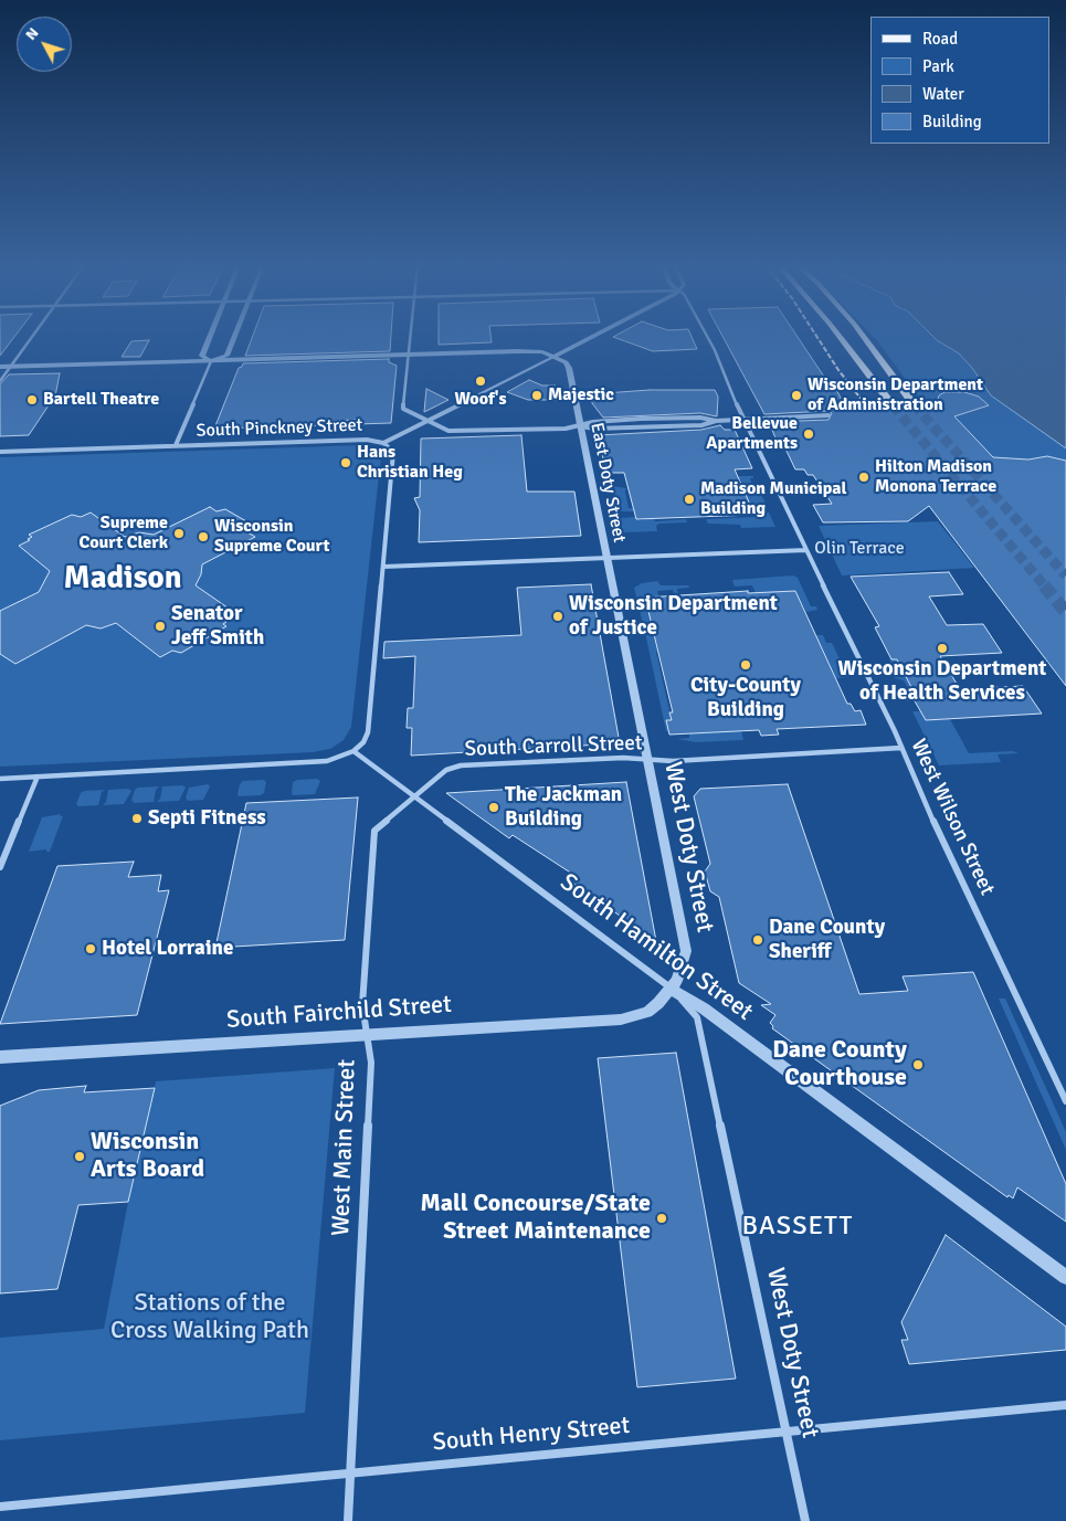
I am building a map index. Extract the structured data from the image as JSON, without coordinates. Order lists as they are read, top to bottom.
{
  "streets": {
    "street": [
      "South Pinckney Street",
      "East Doty Street",
      "South Carroll Street",
      "West Wilson Street",
      "West Doty Street",
      "South Hamilton Street",
      "South Fairchild Street",
      "West Main Street",
      "South Henry Street"
    ]
  },
  "crossings": [
    ["East Doty Street", "West Doty Street"],
    ["South Carroll Street", "West Wilson Street"],
    ["South Carroll Street", "West Doty Street"],
    ["South Carroll Street", "South Hamilton Street"],
    ["South Carroll Street", "West Main Street"],
    ["West Doty Street", "South Hamilton Street"],
    ["West Doty Street", "South Fairchild Street"],
    ["West Doty Street", "South Henry Street"],
    ["South Hamilton Street", "South Fairchild Street"],
    ["South Hamilton Street", "West Main Street"],
    ["South Fairchild Street", "West Main Street"],
    ["West Main Street", "South Henry Street"]
  ],
  "districts": ["Madison", "BASSETT"],
  "parks": ["Olin Terrace", "Stations of the Cross Walking Path"],
  "places": [
    "Woof's",
    "Majestic",
    "Wisconsin Department of Administration",
    "Bartell Theatre",
    "Bellevue Apartments",
    "Hans Christian Heg",
    "Hilton Madison Monona Terrace",
    "Madison Municipal Building",
    "Supreme Court Clerk",
    "Wisconsin Supreme Court",
    "Wisconsin Department of Justice",
    "Senator Jeff Smith",
    "Wisconsin Department of Health Services",
    "City-County Building",
    "The Jackman Building",
    "Septi Fitness",
    "Dane County Sheriff",
    "Hotel Lorraine",
    "Dane County Courthouse",
    "Wisconsin Arts Board",
    "Mall Concourse/State Street Maintenance"
  ],
  "legend": [
    "Road",
    "Park",
    "Water",
    "Building"
  ],
  "north": "top left"
}
